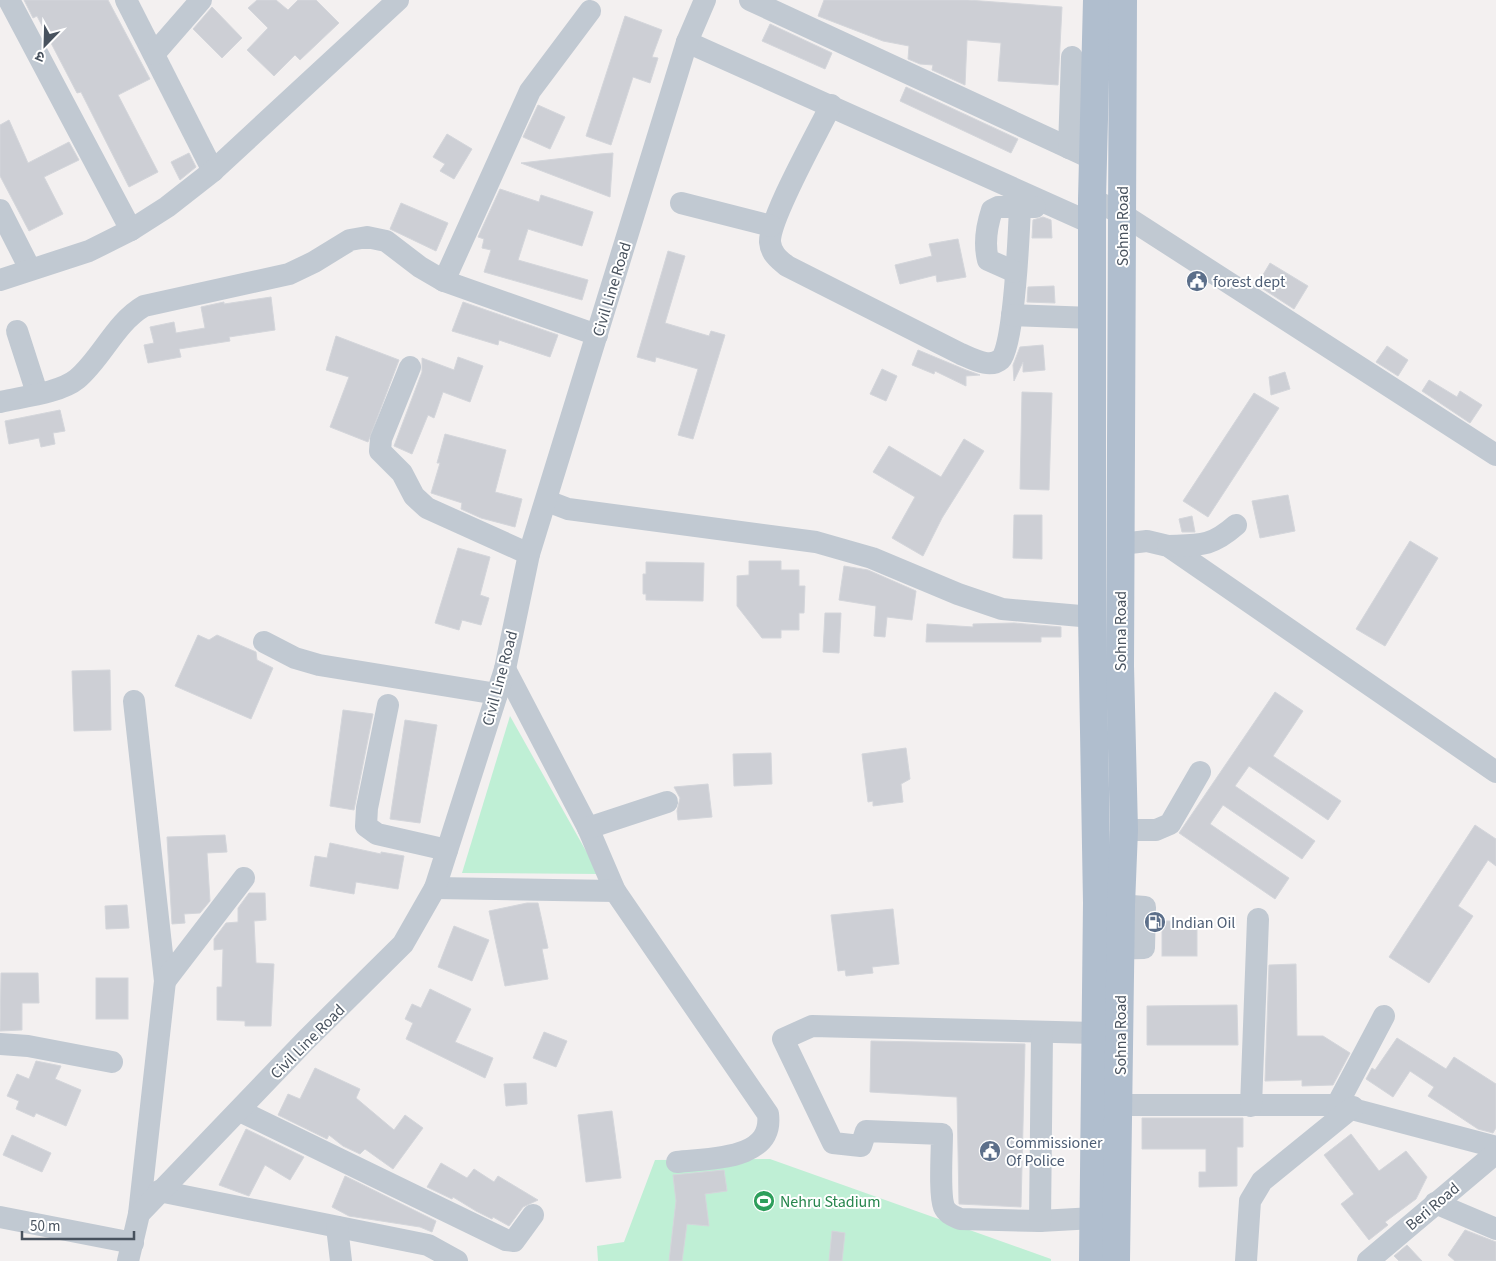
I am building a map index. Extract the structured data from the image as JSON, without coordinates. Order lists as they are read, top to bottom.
{
  "streets": {
    "main road": ["Sohna Road"],
    "street": ["Civil Line Road", "Beri Road"]
  },
  "places": {
    "public building": ["forest dept", "Commissioner Of Police"],
    "fuel station": ["Indian Oil"],
    "sports": ["Nehru Stadium"]
  },
  "scale_bar": "50 m",
  "north": "bottom left"
}
